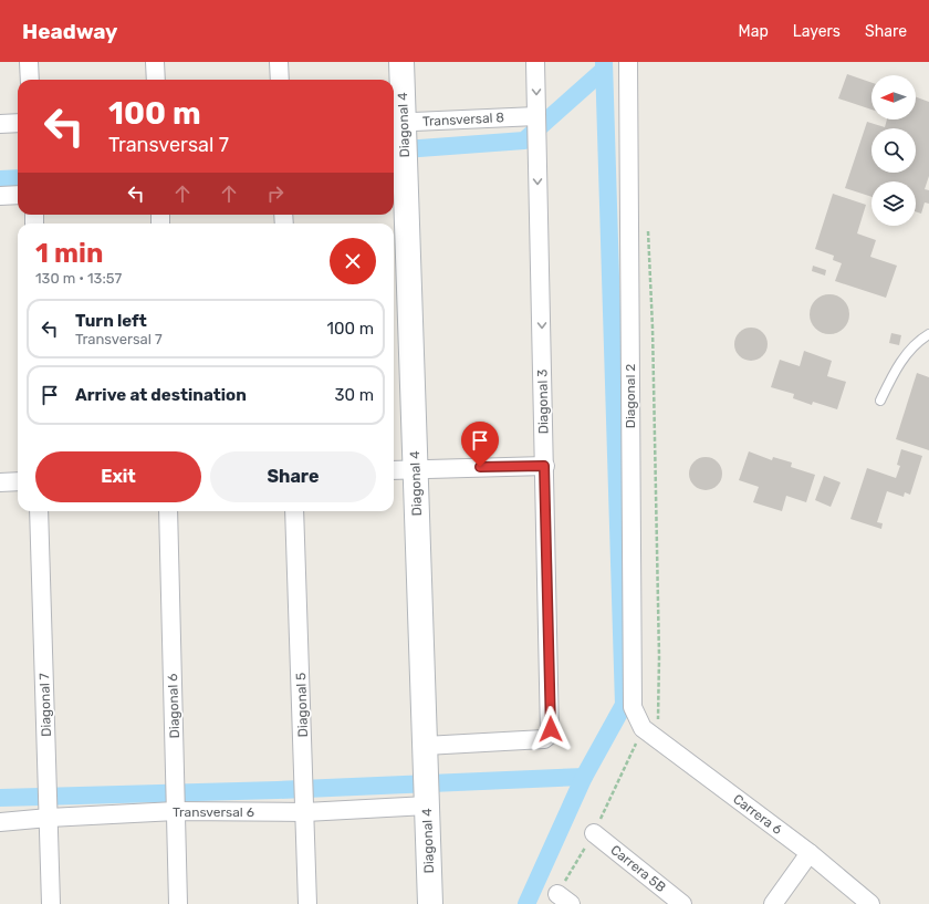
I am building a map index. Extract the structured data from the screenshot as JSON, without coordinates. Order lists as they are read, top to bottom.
{
  "streets": {
    "street": [
      "Transversal 8",
      "Diagonal 4",
      "Diagonal 2",
      "Diagonal 3",
      "Diagonal 7",
      "Diagonal 5",
      "Diagonal 6",
      "Transversal 6",
      "Carrera 6",
      "Carrera 5B"
    ]
  },
  "crossings": [
    ["Transversal 8", "Diagonal 4"],
    ["Transversal 8", "Diagonal 3"],
    ["Diagonal 4", "Diagonal 3"],
    ["Diagonal 4", "Transversal 6"],
    ["Diagonal 2", "Carrera 6"],
    ["Diagonal 7", "Transversal 6"],
    ["Diagonal 5", "Transversal 6"],
    ["Diagonal 6", "Transversal 6"]
  ],
  "one_way": ["Diagonal 3"],
  "north": "left",
  "page": {
    "header": "Headway",
    "nav": ["Map", "Layers", "Share"],
    "turn": ["100 m", "Transversal 7"],
    "heading": ["1 min", "130 m · 13:57"],
    "list": [
      {
        "name": "Turn left",
        "note": "Transversal 7",
        "value": "100 m"
      },
      {
        "name": "Arrive at destination",
        "value": "30 m"
      }
    ],
    "buttons": ["Exit", "Share"]
  }
}
